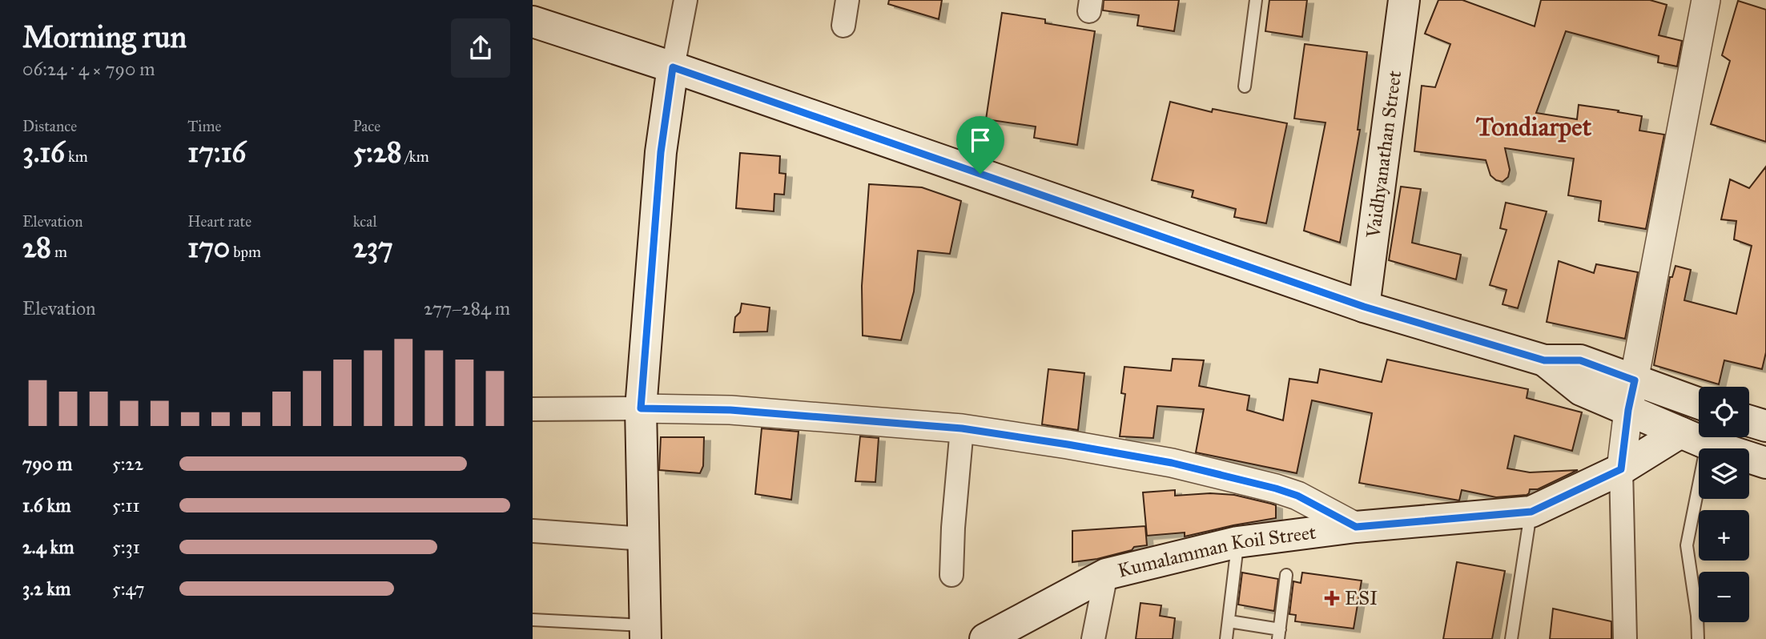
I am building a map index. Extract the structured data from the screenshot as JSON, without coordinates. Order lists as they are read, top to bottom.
{
  "streets": {
    "main road": ["Vaidhyanathan Street", "Kumalamman Koil Street"]
  },
  "districts": ["Tondiarpet"],
  "places": {
    "health": ["ESI"]
  },
  "page": {
    "heading": ["Morning run", "06:24 · 4 × 790 m"],
    "stats": [
      ["Distance", "3.16 km"],
      ["Time", "17:16"],
      ["Pace", "5:28 /km"],
      ["Elevation", "28 m"],
      ["Heart rate", "170 bpm"],
      ["kcal", "237"]
    ],
    "chart": ["Elevation", "277–284 m"],
    "map_buttons": ["+", "−"],
    "list": [
      {
        "name": "790 m",
        "note": "5:22"
      },
      {
        "name": "1.6 km",
        "note": "5:11"
      },
      {
        "name": "2.4 km",
        "note": "5:31"
      },
      {
        "name": "3.2 km",
        "note": "5:47"
      }
    ]
  }
}
